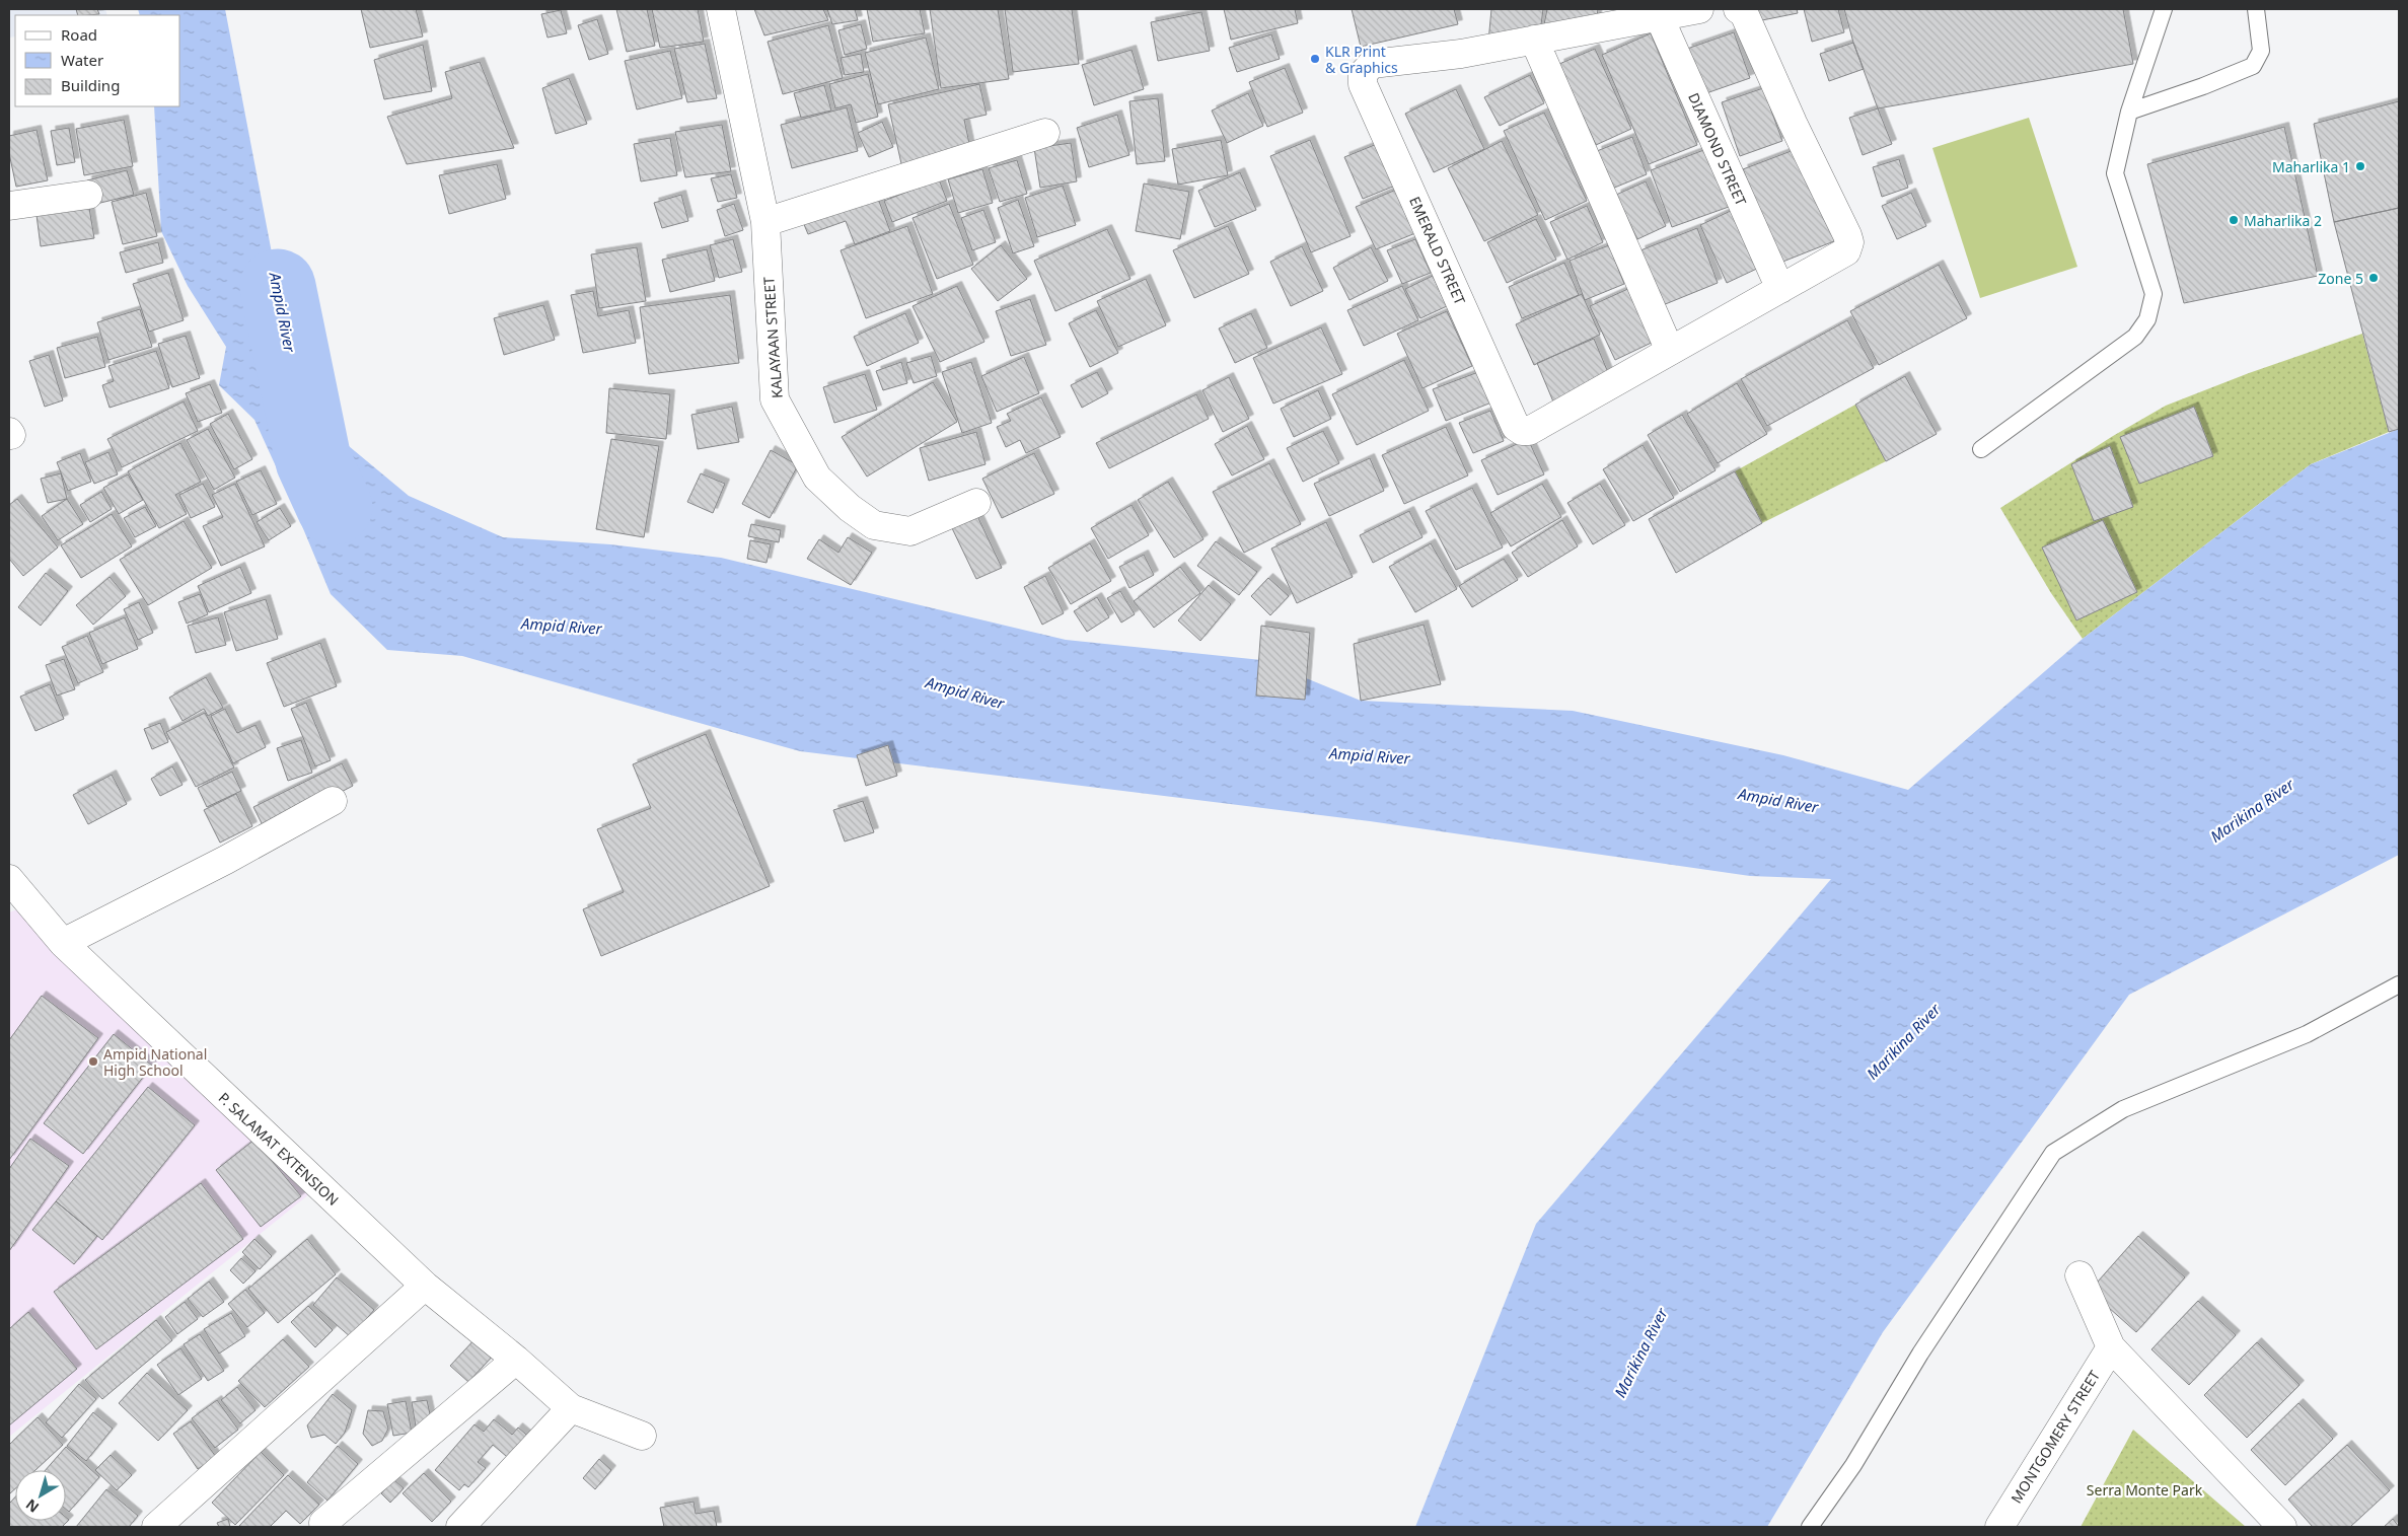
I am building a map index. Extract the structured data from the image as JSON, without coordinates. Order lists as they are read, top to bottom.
{
  "streets": {
    "street": [
      "DIAMOND STREET",
      "EMERALD STREET",
      "KALAYAAN STREET",
      "P. SALAMAT EXTENSION",
      "MONTGOMERY STREET"
    ]
  },
  "water": ["Ampid River", "Marikina River"],
  "parks": ["Serra Monte Park"],
  "places": [
    "KLR Print & Graphics",
    "Maharlika 1",
    "Maharlika 2",
    "Zone 5",
    "Ampid National High School"
  ],
  "legend": ["Road", "Water", "Building"],
  "north": "bottom left"
}
